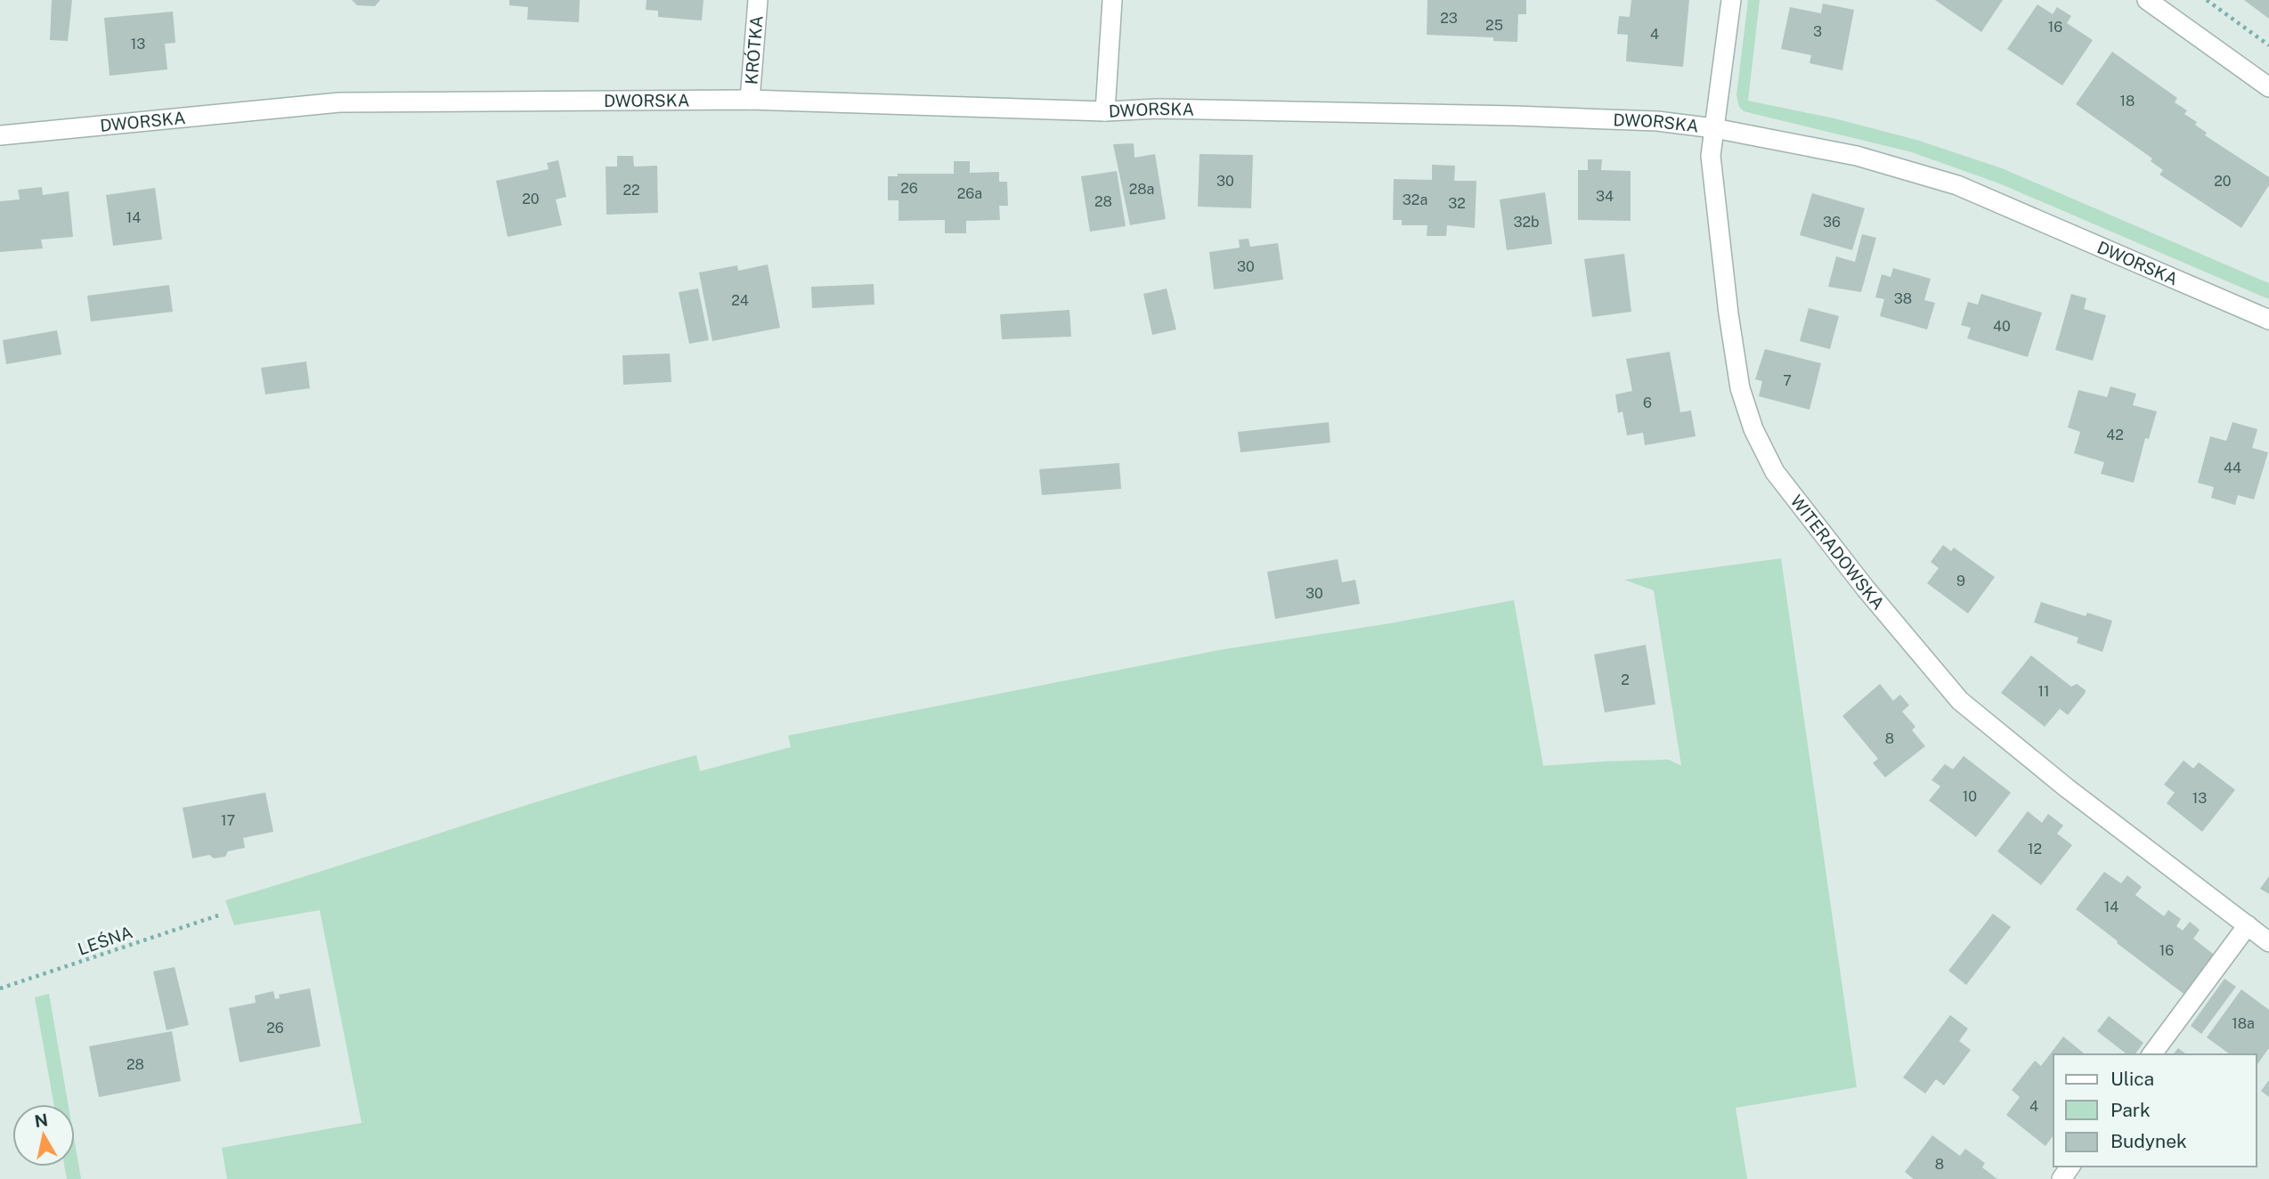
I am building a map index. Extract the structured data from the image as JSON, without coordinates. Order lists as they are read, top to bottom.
{
  "streets": {
    "street": ["KRÓTKA", "DWORSKA", "WITERADOWSKA"],
    "path": ["LEŚNA"]
  },
  "crossings": [
    ["KRÓTKA", "DWORSKA"],
    ["DWORSKA", "WITERADOWSKA"]
  ],
  "house_numbers": [
    "23",
    "25",
    "16",
    "3",
    "4",
    "13",
    "18",
    "30",
    "20",
    "26",
    "28a",
    "22",
    "26a",
    "34",
    "20",
    "32a",
    "28",
    "32",
    "14",
    "32b",
    "36",
    "30",
    "38",
    "24",
    "40",
    "7",
    "6",
    "42",
    "44",
    "9",
    "30",
    "2",
    "11",
    "8",
    "10",
    "13",
    "17",
    "12",
    "14",
    "16",
    "18a",
    "26",
    "28",
    "4",
    "8"
  ],
  "legend": ["Ulica", "Park", "Budynek"],
  "north": "top"
}
